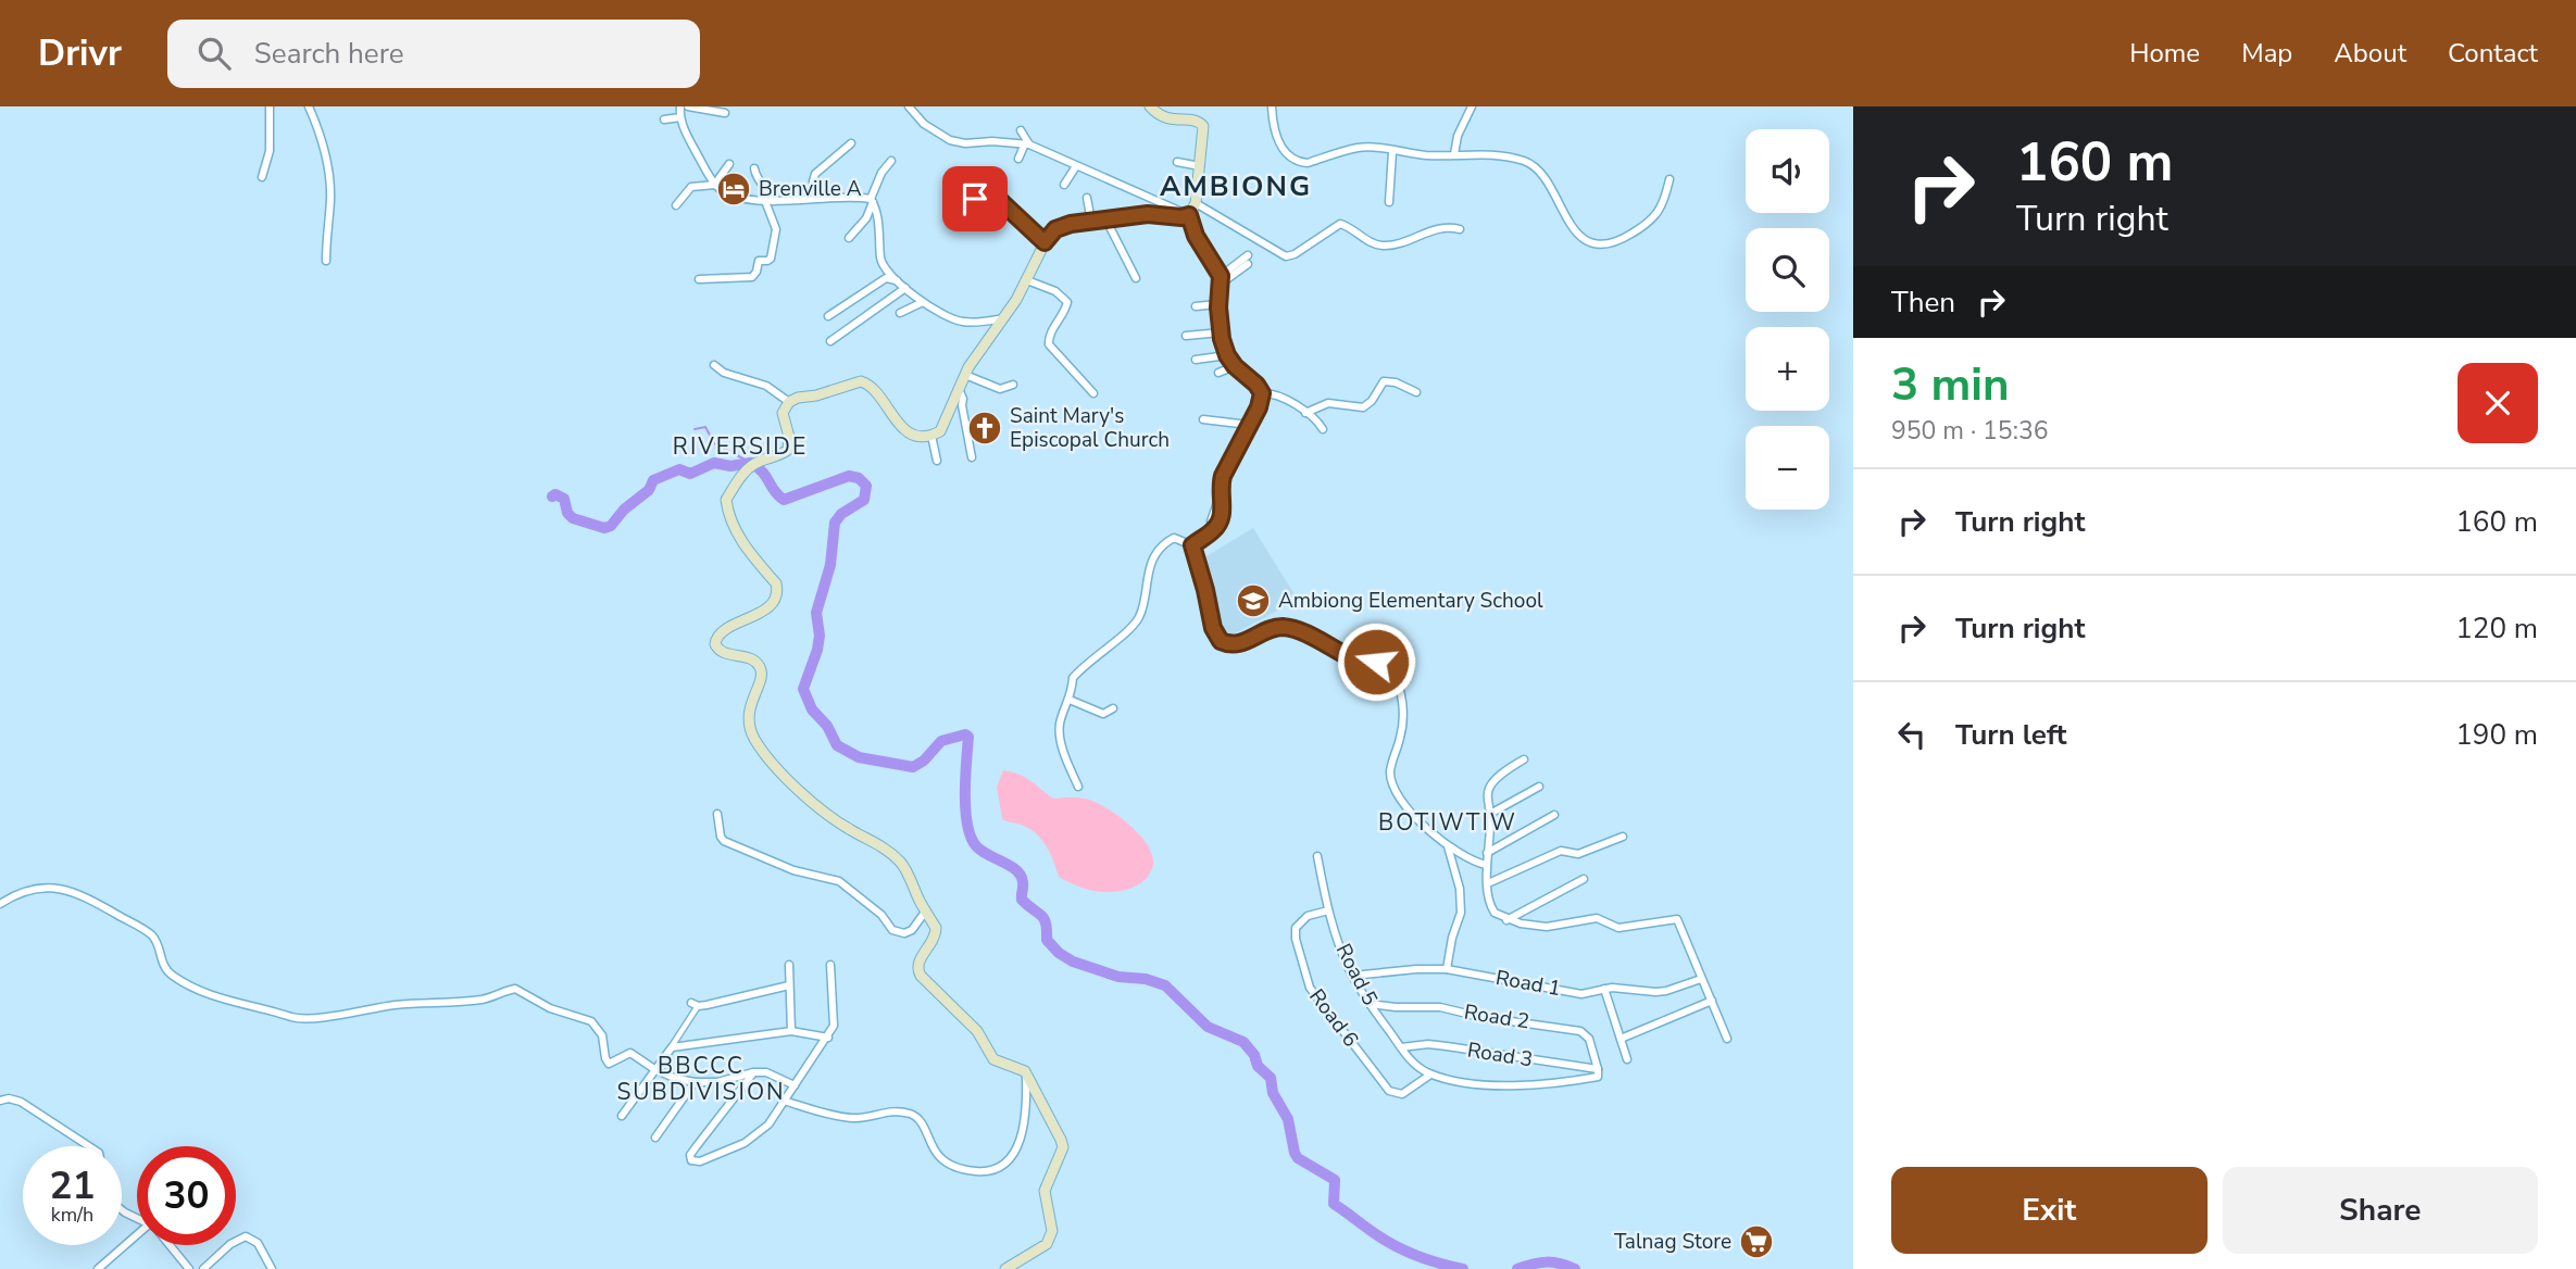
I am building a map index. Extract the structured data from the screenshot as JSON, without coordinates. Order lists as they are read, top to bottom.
{
  "streets": {
    "street": [
      "Road 5",
      "Road 1",
      "Road 2",
      "Road 6",
      "Road 3"
    ]
  },
  "crossings": [
    ["Road 5", "Road 1"],
    ["Road 5", "Road 2"],
    ["Road 5", "Road 6"],
    ["Road 5", "Road 3"],
    ["Road 2", "Road 3"]
  ],
  "districts": [
    "AMBIONG",
    "RIVERSIDE",
    "BOTIWTIW",
    "BBCCC SUBDIVISION"
  ],
  "places": {
    "hotel": ["Brenville A"],
    "church": ["Saint Mary's Episcopal Church"],
    "school or university": ["Ambiong Elementary School"],
    "supermarket": ["Talnag Store"]
  },
  "page": {
    "header": "Drivr",
    "search": "Search here",
    "nav": [
      "Home",
      "Map",
      "About",
      "Contact"
    ],
    "turn": ["160 m", "Turn right"],
    "map_buttons": ["+", "−"],
    "then": "Then",
    "heading": ["3 min", "950 m · 15:36"],
    "list": [
      {
        "name": "Turn right",
        "value": "160 m"
      },
      {
        "name": "Turn right",
        "value": "120 m"
      },
      {
        "name": "Turn left",
        "value": "190 m"
      }
    ],
    "speed": "21 km/h",
    "limit": "30",
    "buttons": ["Exit", "Share"]
  }
}
